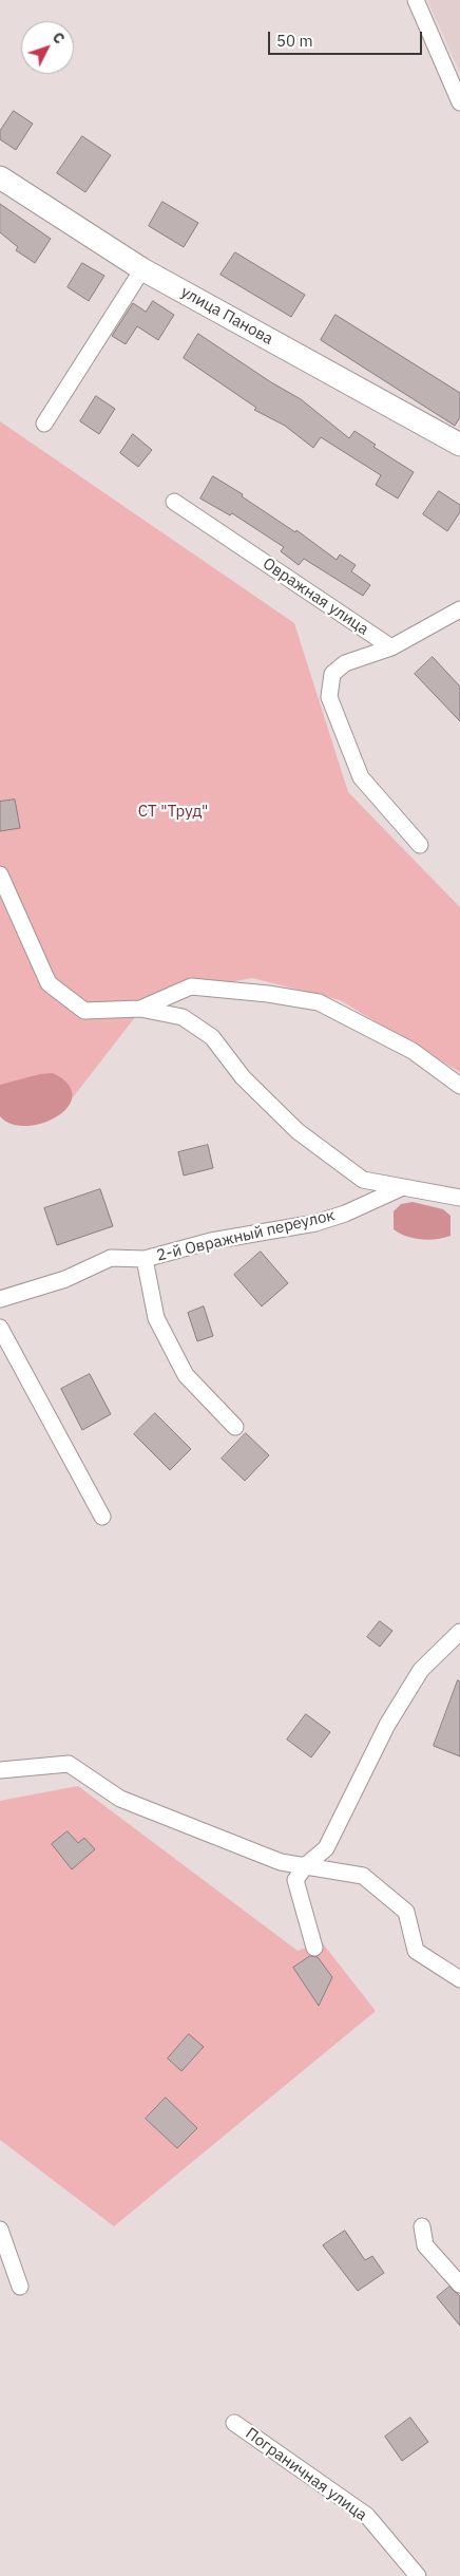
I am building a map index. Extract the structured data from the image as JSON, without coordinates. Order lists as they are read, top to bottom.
{
  "streets": {
    "street": [
      "улица Панова",
      "Овражная улица",
      "2-й Овражный переулок",
      "Пограничная улица"
    ]
  },
  "parks": ["СТ \"Труд\""],
  "scale_bar": "50 m",
  "north": "top right"
}
